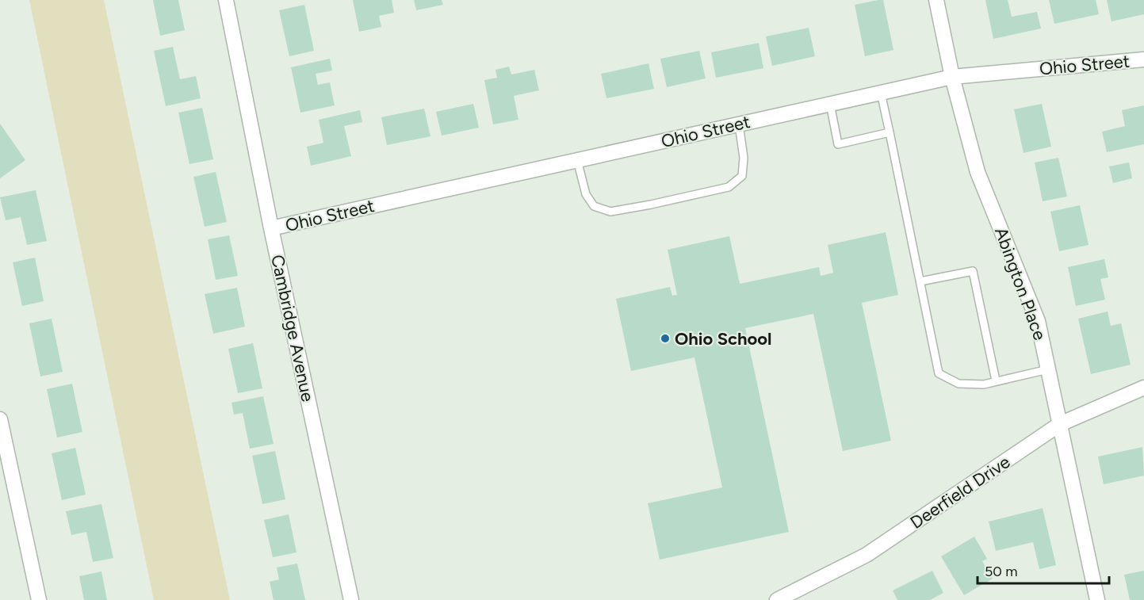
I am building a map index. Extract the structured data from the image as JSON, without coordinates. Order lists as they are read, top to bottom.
{
  "streets": {
    "street": [
      "Ohio Street",
      "Abington Place",
      "Cambridge Avenue",
      "Deerfield Drive"
    ]
  },
  "crossings": [
    ["Ohio Street", "Abington Place"],
    ["Ohio Street", "Cambridge Avenue"],
    ["Abington Place", "Deerfield Drive"]
  ],
  "places": ["Ohio School"],
  "scale_bar": "50 m"
}
